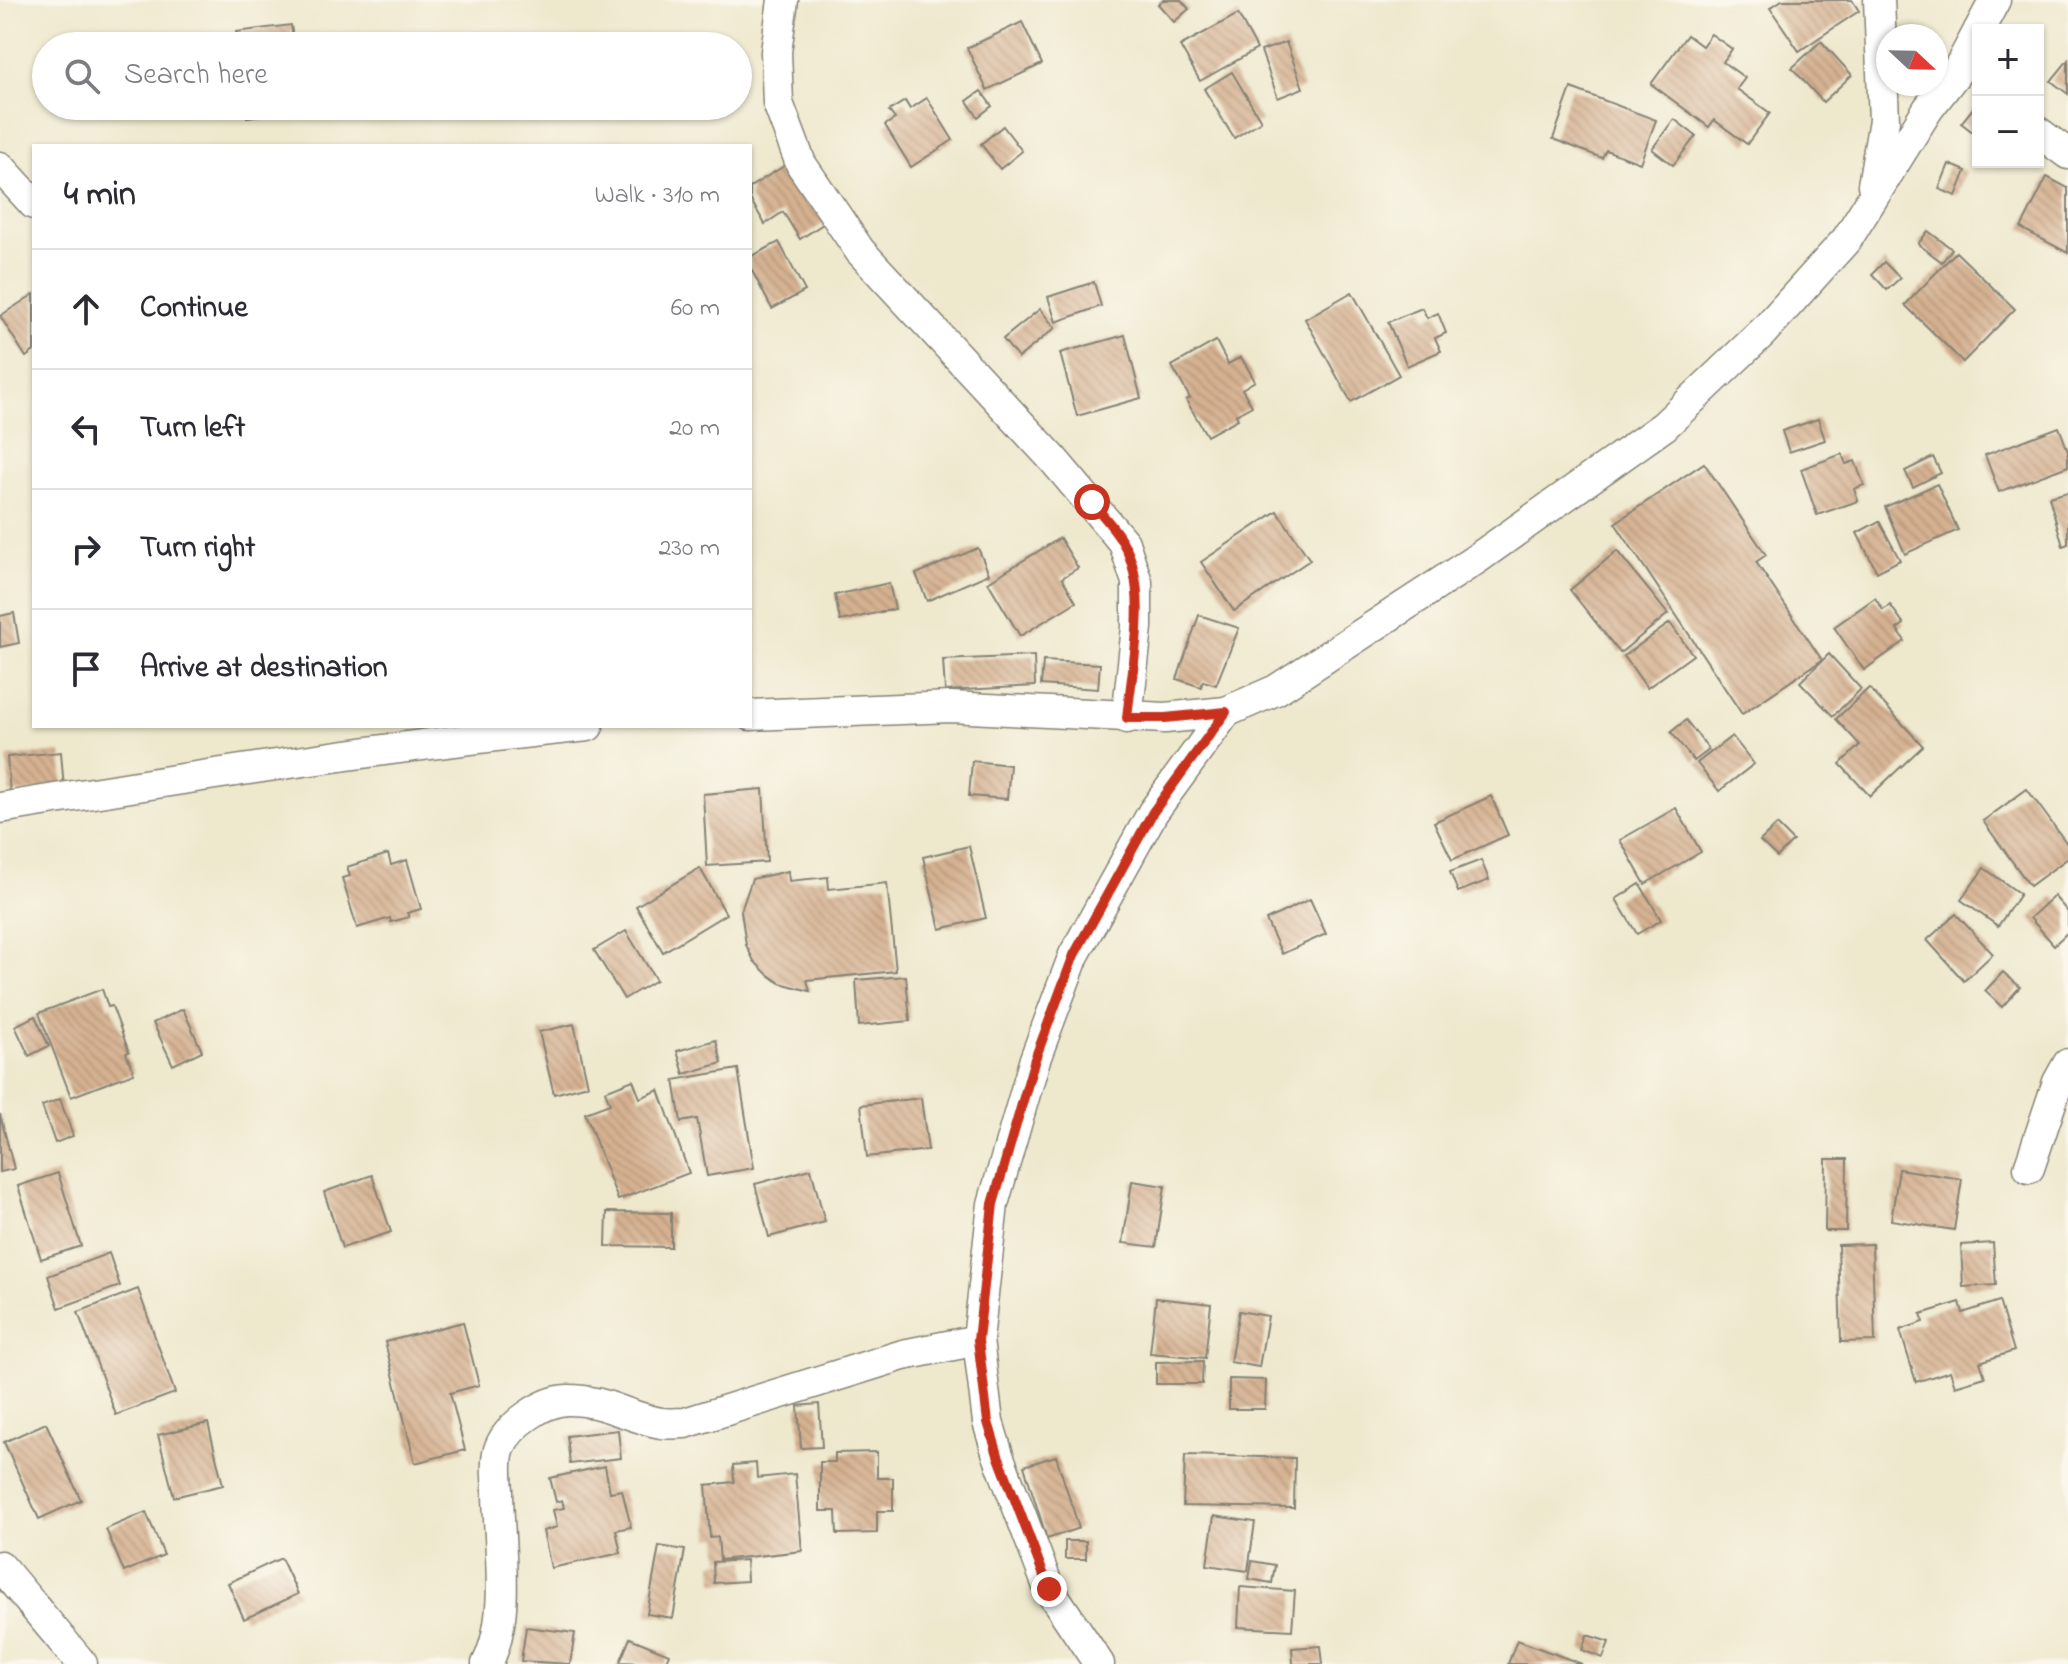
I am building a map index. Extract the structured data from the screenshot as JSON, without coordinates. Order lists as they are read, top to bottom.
{
  "north": "right",
  "page": {
    "map_buttons": ["+", "−"],
    "search": "Search here",
    "heading": ["4 min", "Walk · 310 m"],
    "list": [
      ["Continue", "60 m"],
      ["Turn left", "20 m"],
      ["Turn right", "230 m"],
      "Arrive at destination"
    ]
  }
}
